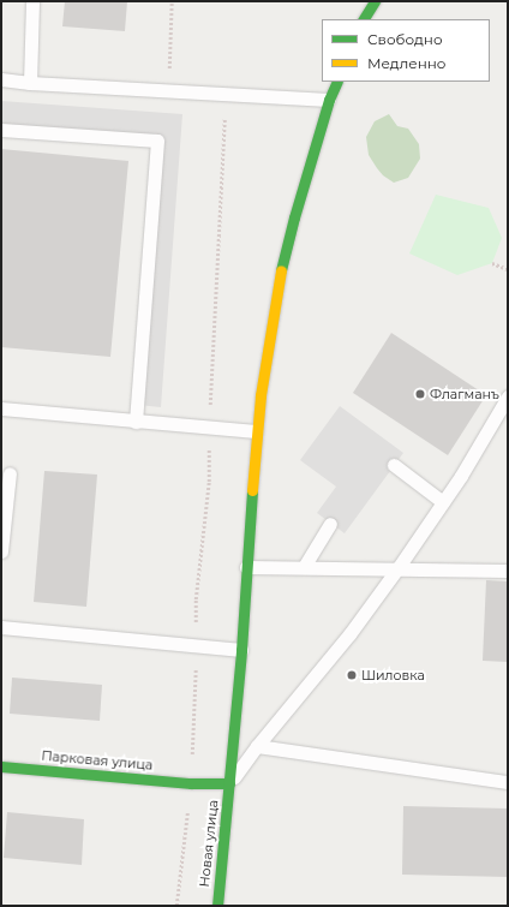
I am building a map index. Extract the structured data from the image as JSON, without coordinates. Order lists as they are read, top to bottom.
{
  "streets": {
    "street": ["Парковая улица", "Новая улица"]
  },
  "crossings": [
    ["Парковая улица", "Новая улица"]
  ],
  "places": ["Флагманъ", "Шиловка"],
  "legend": ["Свободно", "Медленно"]
}
